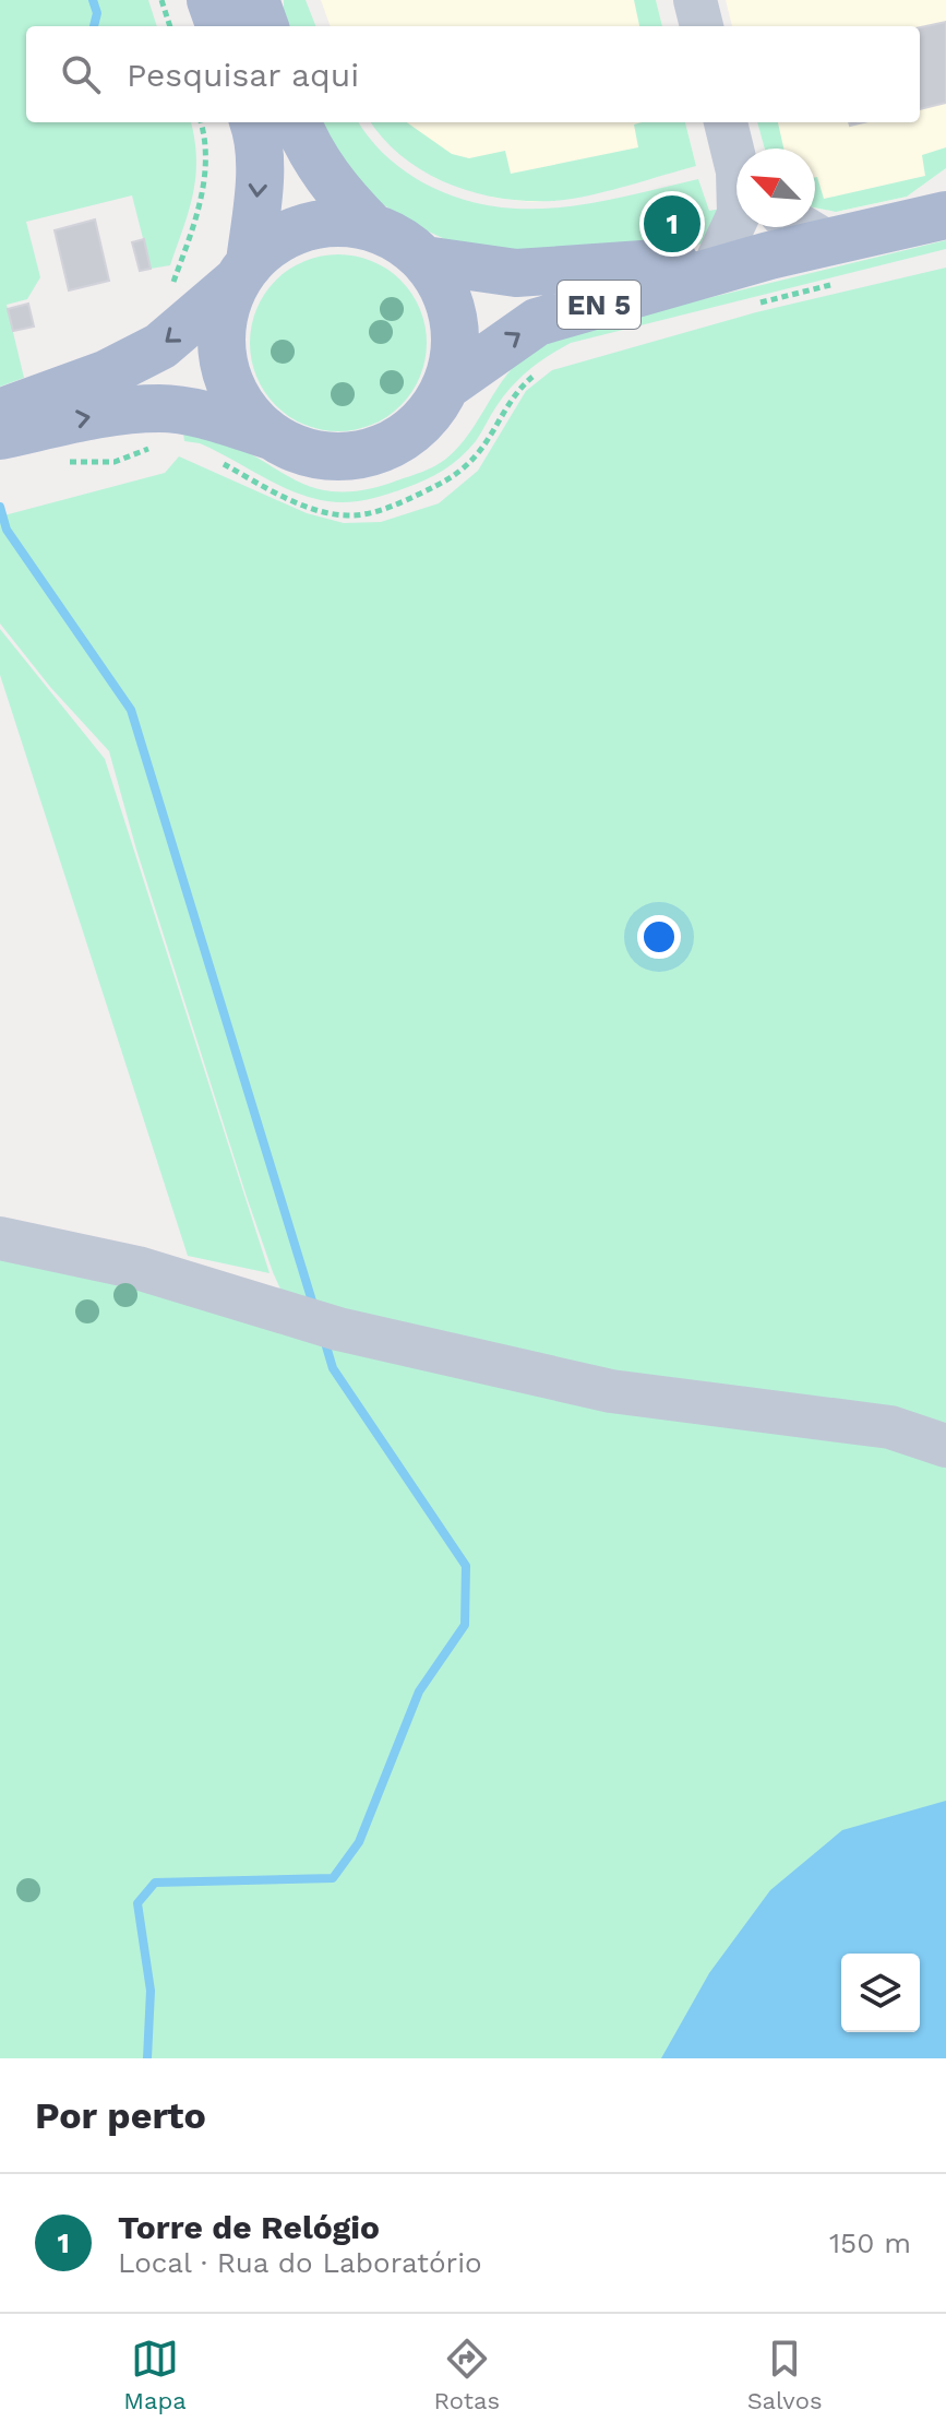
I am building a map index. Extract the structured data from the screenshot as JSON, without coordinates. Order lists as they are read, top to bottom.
{
  "streets": {
    "main road": ["EN 5"]
  },
  "north": "top left",
  "page": {
    "search": "Pesquisar aqui",
    "pins": "1",
    "heading": "Por perto",
    "list": [
      {
        "mark": "1",
        "name": "Torre de Relógio",
        "note": "Local · Rua do Laboratório",
        "value": "150 m"
      }
    ],
    "nav": ["Mapa", "Rotas", "Salvos"]
  }
}
